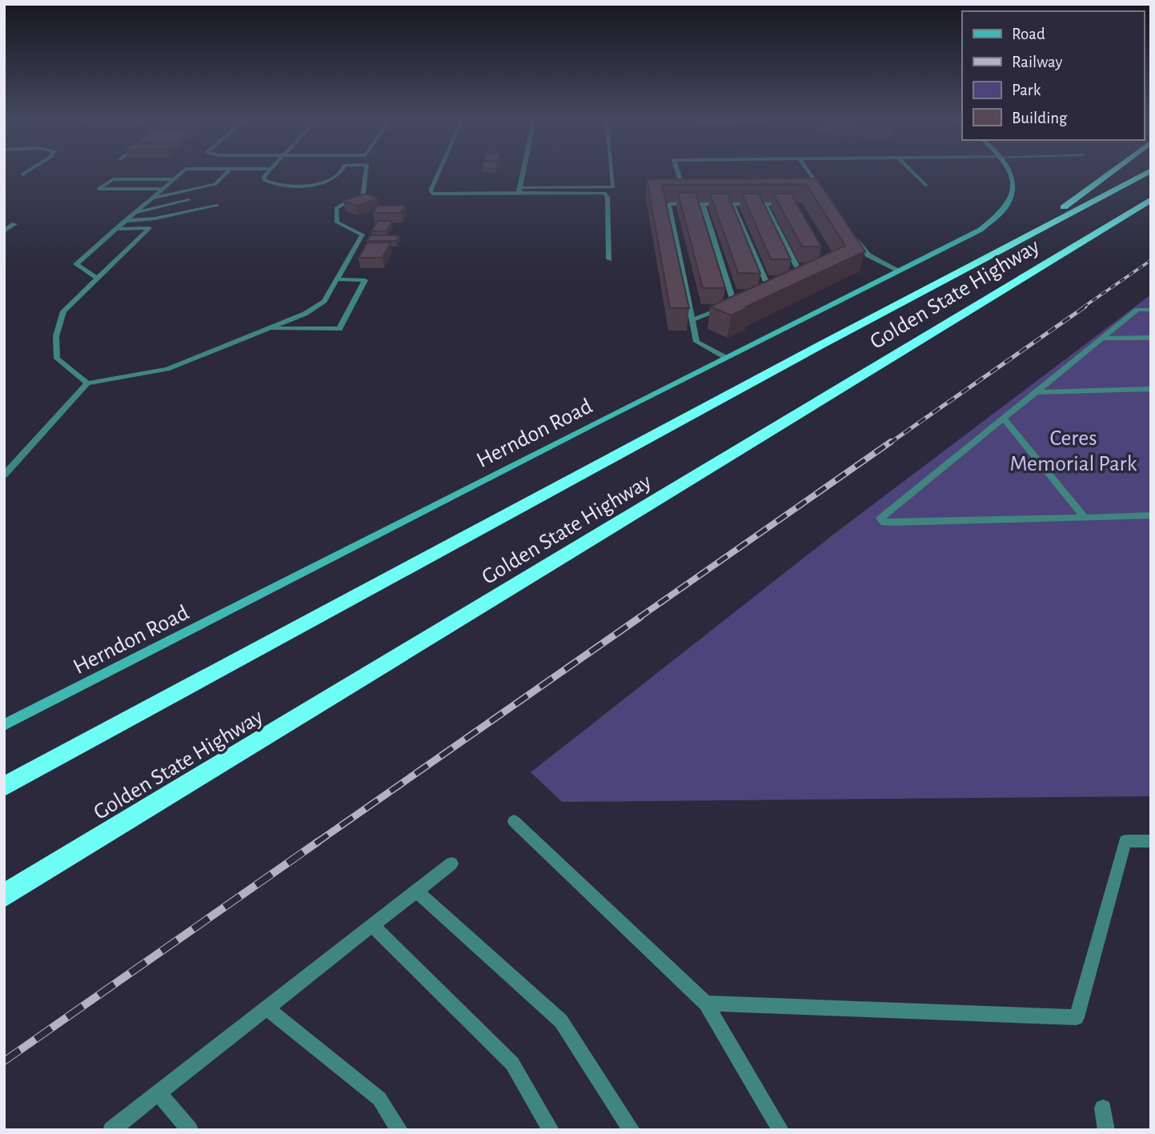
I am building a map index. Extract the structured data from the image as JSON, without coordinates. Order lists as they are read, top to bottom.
{
  "streets": {
    "highway": ["Golden State Highway"],
    "street": ["Herndon Road"]
  },
  "parks": ["Ceres Memorial Park"],
  "legend": [
    "Road",
    "Railway",
    "Park",
    "Building"
  ]
}
